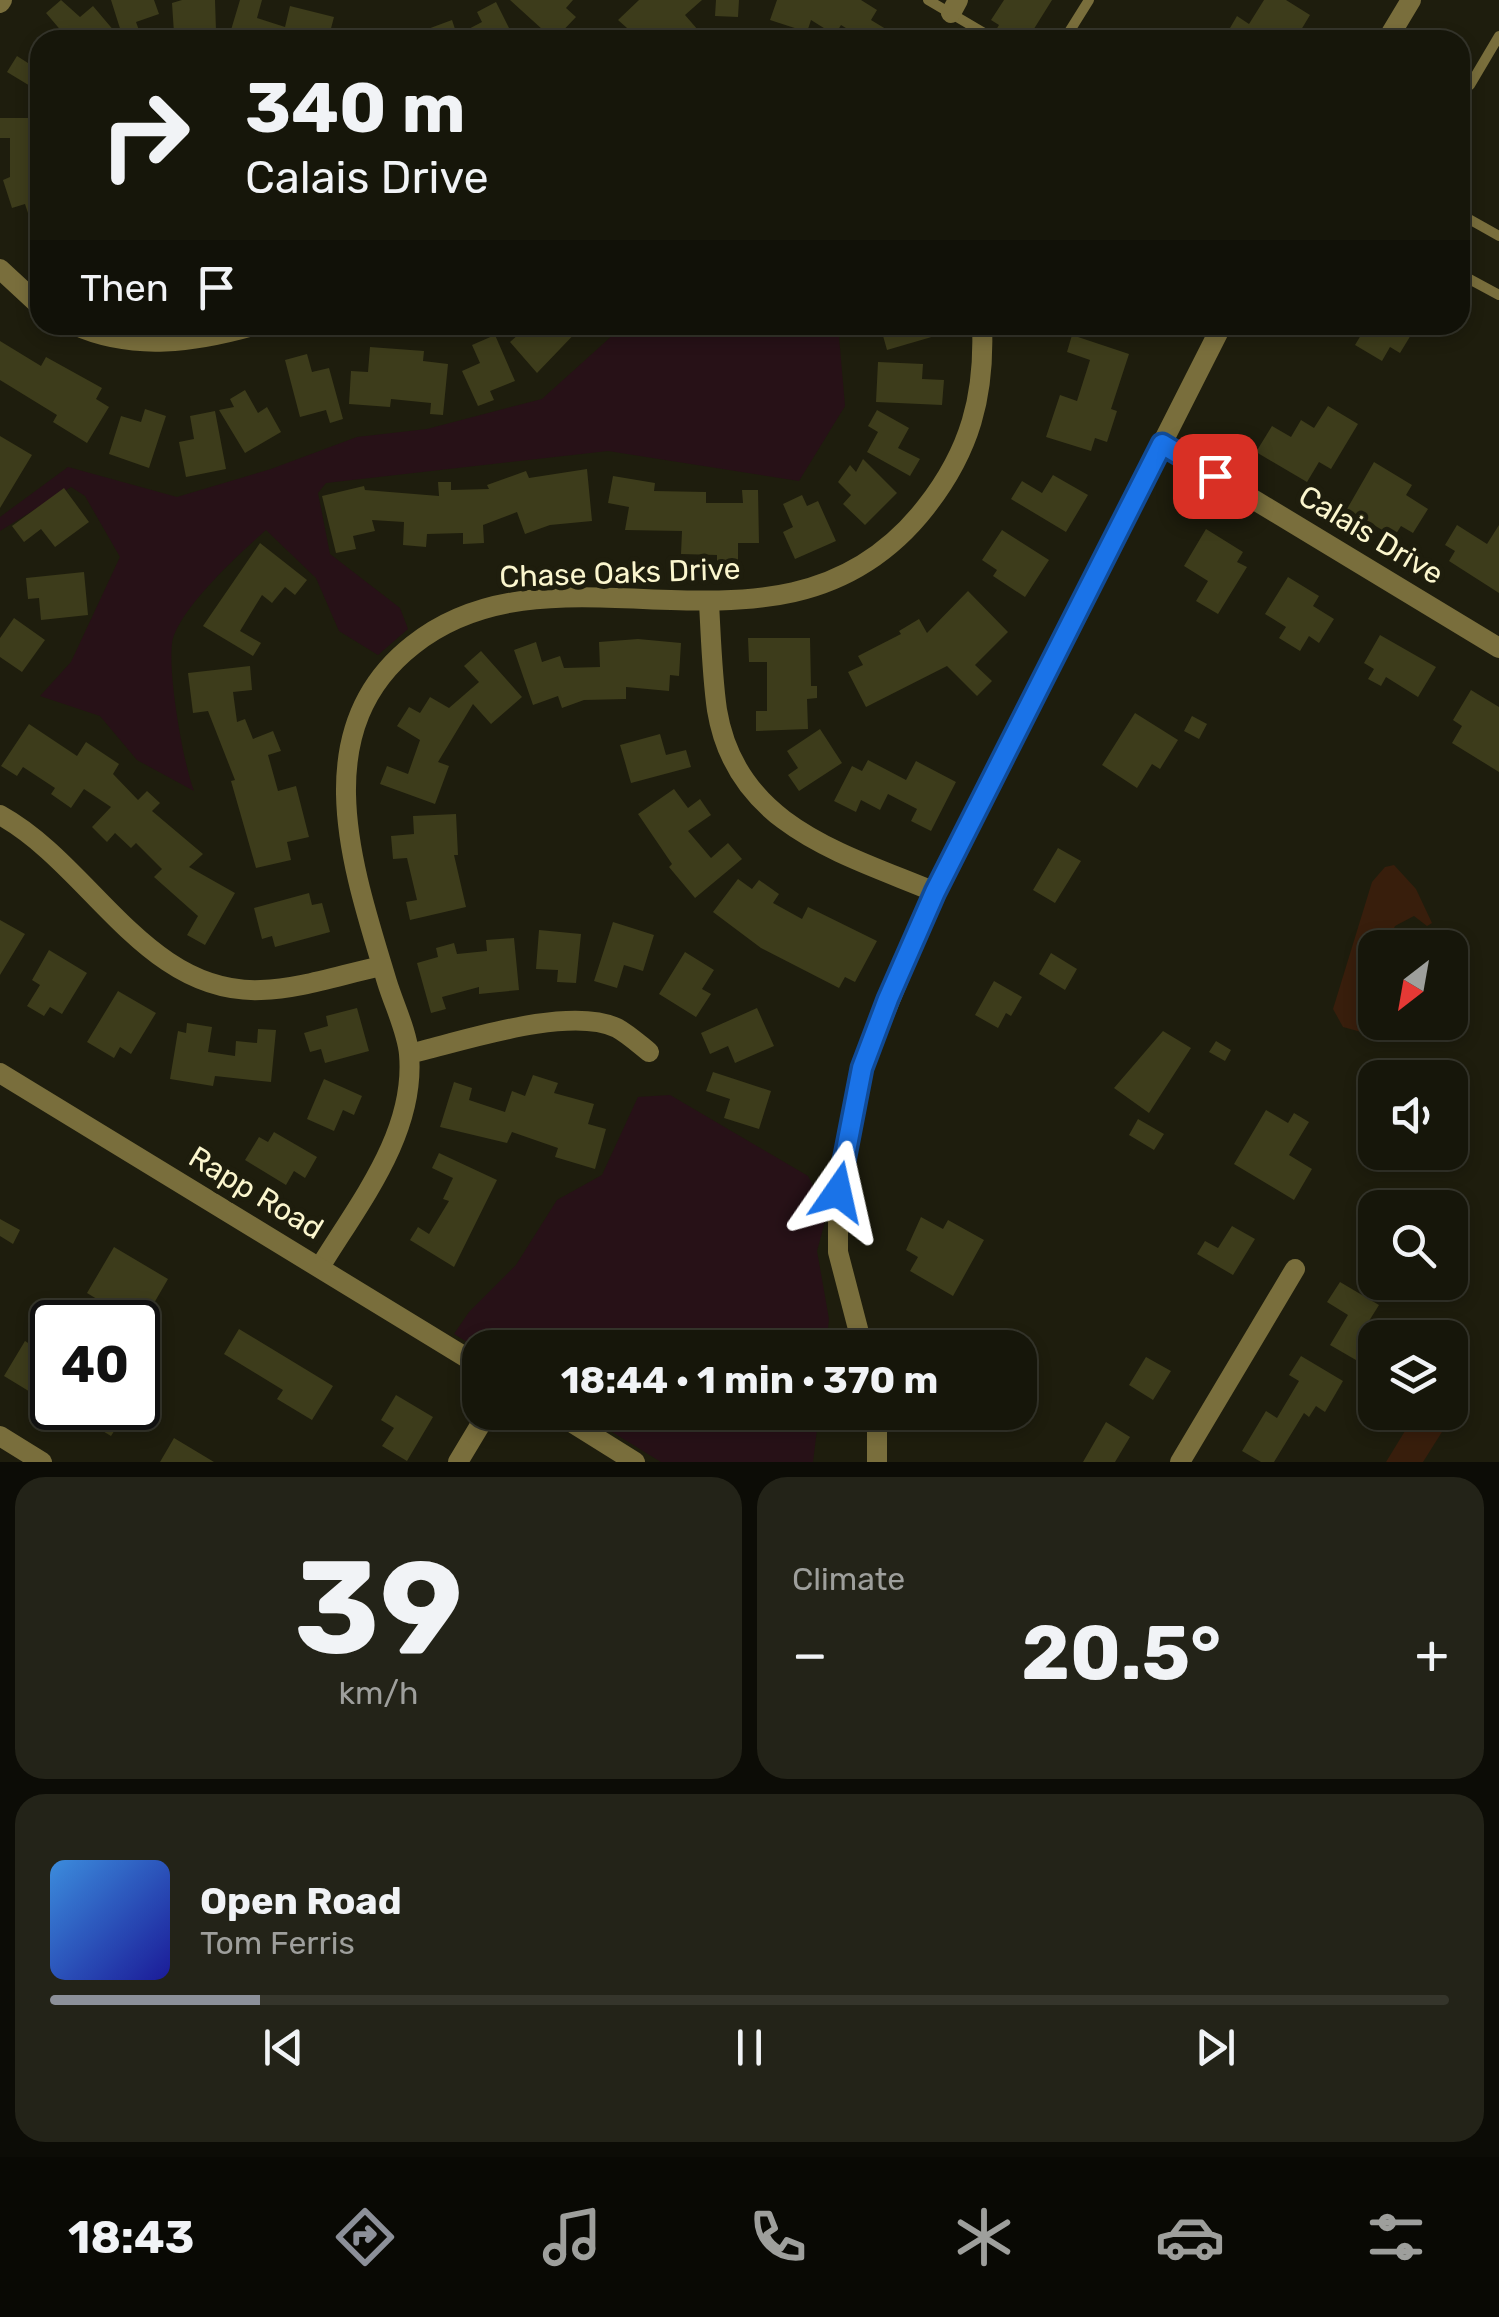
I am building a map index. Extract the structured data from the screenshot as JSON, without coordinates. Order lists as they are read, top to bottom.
{
  "streets": {
    "street": ["Calais Drive", "Chase Oaks Drive", "Rapp Road"]
  },
  "crossings": [
    ["Chase Oaks Drive", "Rapp Road"]
  ],
  "north": "bottom left",
  "page": {
    "turn": ["340 m", "Calais Drive"],
    "then": "Then",
    "limit": "40",
    "trip": "18:44 · 1 min · 370 m",
    "tile": [
      ["39", "km/h"],
      "Climate"
    ],
    "heat": ["−", "20.5°", "+"],
    "song": ["Open Road", "Tom Ferris"],
    "tabs": "18:43"
  }
}
